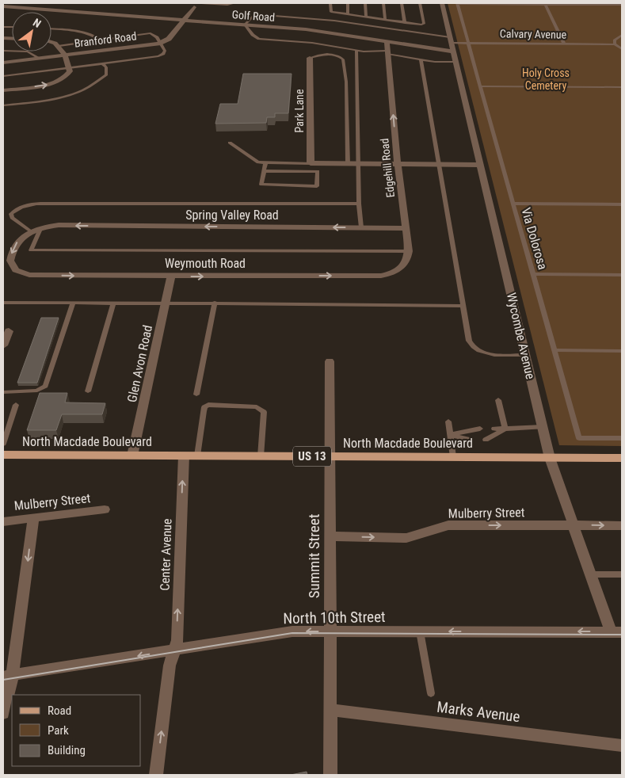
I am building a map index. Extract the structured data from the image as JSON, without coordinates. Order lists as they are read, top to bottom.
{
  "streets": {
    "main road": ["North Macdade Boulevard", "US 13"],
    "street": [
      "Golf Road",
      "Branford Road",
      "Park Lane",
      "Edgehill Road",
      "Spring Valley Road",
      "Weymouth Road",
      "Wycombe Avenue",
      "Glen Avon Road",
      "Mulberry Street",
      "Center Avenue",
      "Summit Street",
      "North 10th Street",
      "Marks Avenue"
    ],
    "lane": ["Calvary Avenue", "Via Dolorosa"]
  },
  "crossings": [
    ["Golf Road", "Calvary Avenue"],
    ["Golf Road", "Edgehill Road"],
    ["Golf Road", "Wycombe Avenue"],
    ["Calvary Avenue", "Via Dolorosa"],
    ["Calvary Avenue", "Wycombe Avenue"],
    ["Edgehill Road", "Spring Valley Road"],
    ["Edgehill Road", "Weymouth Road"],
    ["Spring Valley Road", "Weymouth Road"],
    ["Weymouth Road", "Glen Avon Road"],
    ["Wycombe Avenue", "North Macdade Boulevard"],
    ["Wycombe Avenue", "Mulberry Street"],
    ["Wycombe Avenue", "North 10th Street"],
    ["Glen Avon Road", "North Macdade Boulevard"],
    ["North Macdade Boulevard", "Center Avenue"],
    ["North Macdade Boulevard", "Summit Street"],
    ["Mulberry Street", "Summit Street"],
    ["Center Avenue", "North 10th Street"],
    ["Summit Street", "North 10th Street"],
    ["Summit Street", "Marks Avenue"]
  ],
  "one_way": [
    "Edgehill Road",
    "Spring Valley Road",
    "Weymouth Road",
    "Mulberry Street",
    "Center Avenue",
    "North 10th Street"
  ],
  "parks": ["Holy Cross Cemetery"],
  "legend": ["Road", "Park", "Building"],
  "north": "top right"
}
